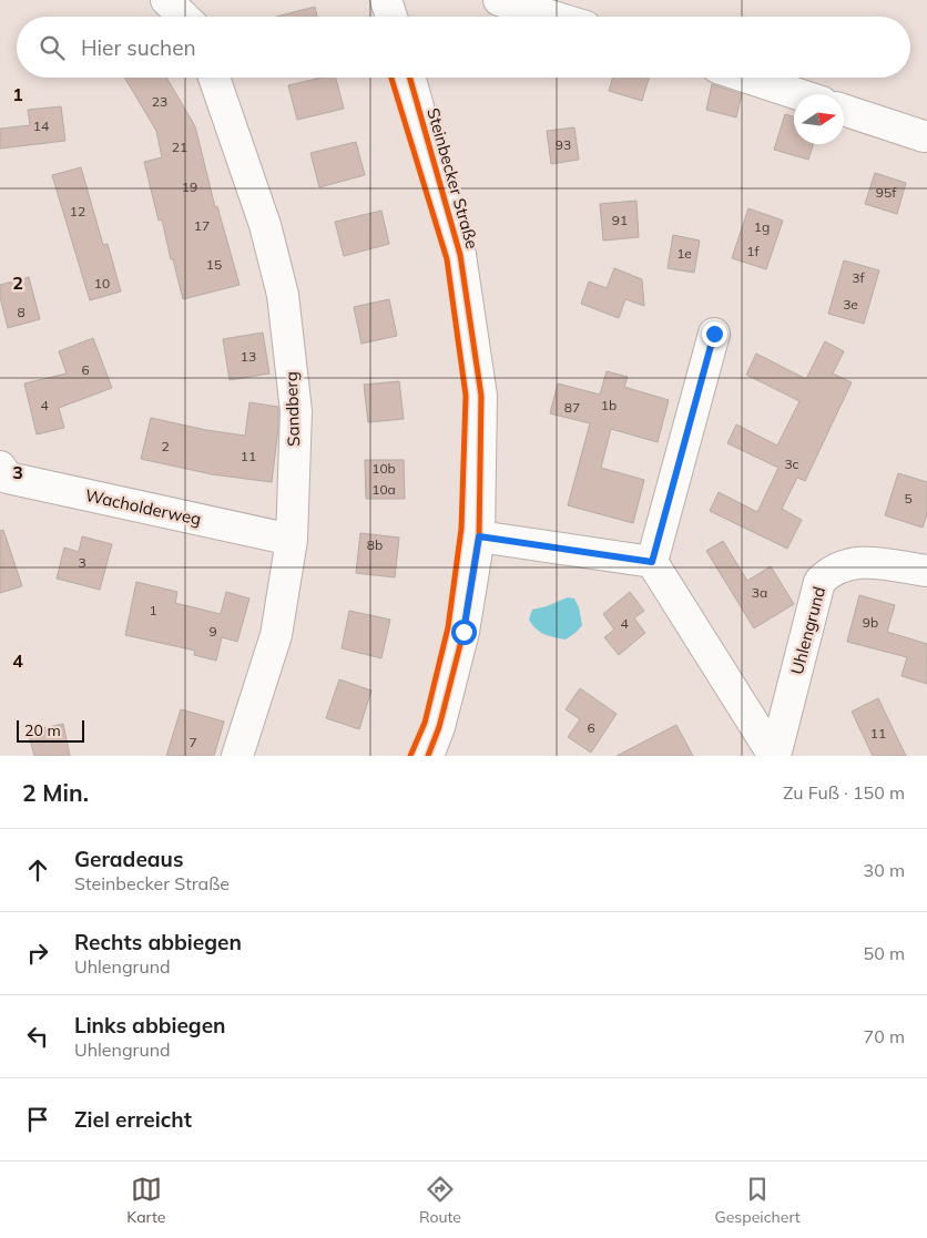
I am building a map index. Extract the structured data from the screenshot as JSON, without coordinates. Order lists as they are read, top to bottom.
{
  "streets": {
    "street": [
      "Steinbecker Straße",
      "Sandberg",
      "Wacholderweg",
      "Uhlengrund"
    ]
  },
  "crossings": [
    ["Sandberg", "Wacholderweg"]
  ],
  "house_numbers": [
    "23",
    "14",
    "93",
    "21",
    "19",
    "95f",
    "12",
    "91",
    "17",
    "1g",
    "1f",
    "1e",
    "15",
    "3f",
    "10",
    "3e",
    "8",
    "13",
    "6",
    "4",
    "1b",
    "87",
    "2",
    "11",
    "3c",
    "10b",
    "10a",
    "5",
    "8b",
    "3",
    "3a",
    "1",
    "9b",
    "4",
    "9",
    "6",
    "11",
    "7"
  ],
  "scale_bar": "20 m",
  "north": "right",
  "page": {
    "search": "Hier suchen",
    "scale": "20 m",
    "heading": ["2 Min.", "Zu Fuß · 150 m"],
    "list": [
      ["Geradeaus", "Steinbecker Straße", "30 m"],
      ["Rechts abbiegen", "Uhlengrund", "50 m"],
      ["Links abbiegen", "Uhlengrund", "70 m"],
      "Ziel erreicht"
    ],
    "nav": ["Karte", "Route", "Gespeichert"]
  },
  "grid": {
    "rows": [
      "1",
      "2",
      "3",
      "4"
    ]
  }
}
